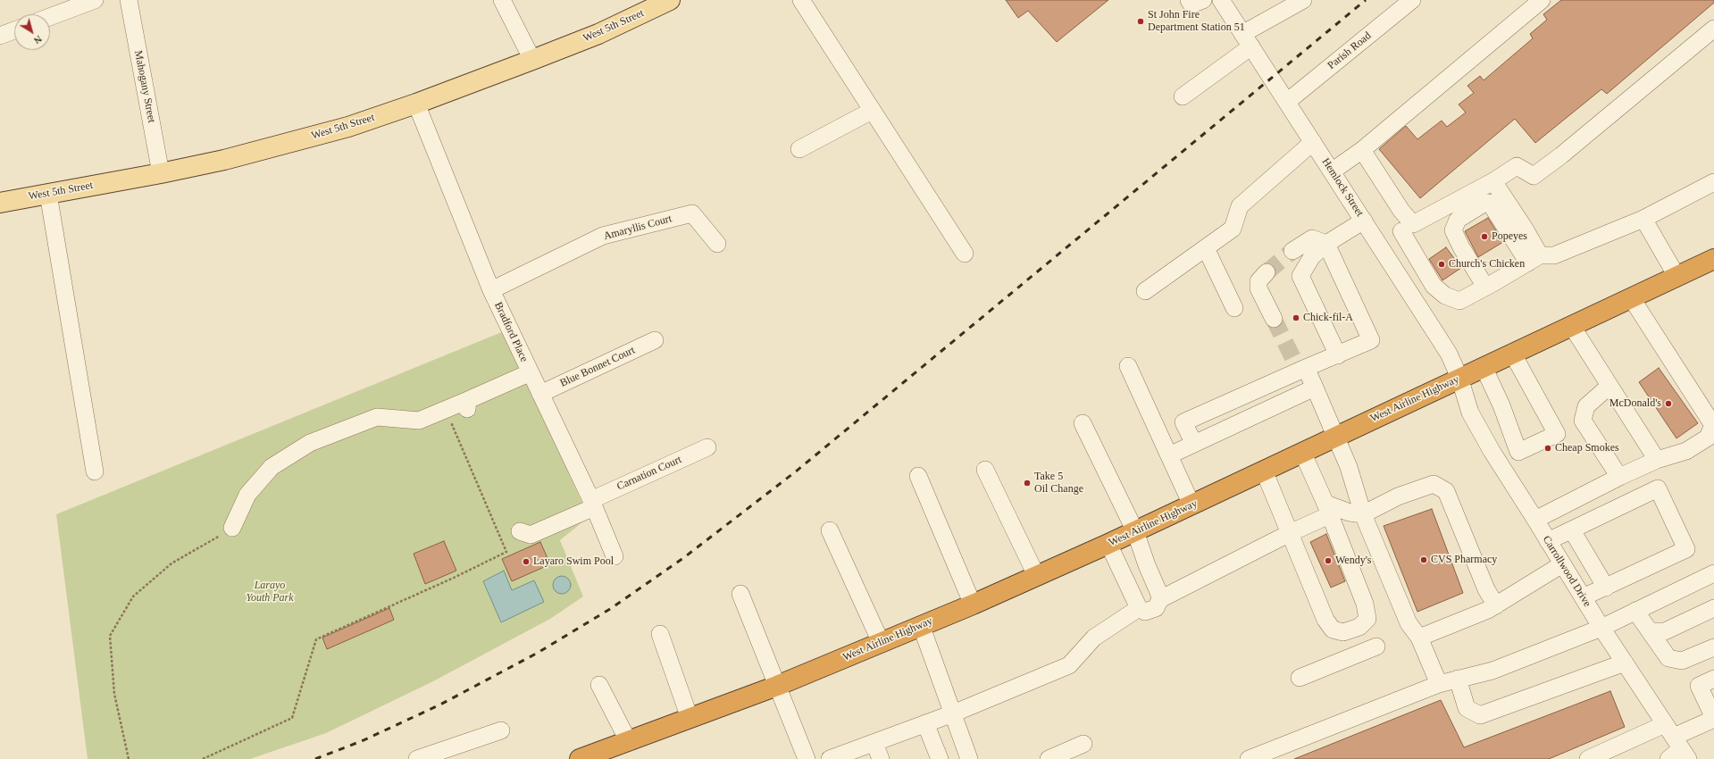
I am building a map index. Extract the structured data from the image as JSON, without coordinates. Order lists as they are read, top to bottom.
{
  "streets": {
    "highway": ["West Airline Highway"],
    "main road": ["West 5th Street"],
    "street": [
      "Parish Road",
      "Mahogany Street",
      "Hemlock Street",
      "Amaryllis Court",
      "Bradford Place",
      "Blue Bonnet Court",
      "Carnation Court",
      "Carrollwood Drive"
    ]
  },
  "crossings": [
    ["West 5th Street", "Mahogany Street"],
    ["West 5th Street", "Bradford Place"],
    ["Parish Road", "Hemlock Street"],
    ["Hemlock Street", "West Airline Highway"],
    ["Hemlock Street", "Carrollwood Drive"],
    ["Amaryllis Court", "Bradford Place"],
    ["Bradford Place", "Blue Bonnet Court"],
    ["Bradford Place", "Carnation Court"],
    ["West Airline Highway", "Carrollwood Drive"]
  ],
  "parks": ["Larayo Youth Park"],
  "places": [
    "St John Fire Department Station 51",
    "Popeyes",
    "Church's Chicken",
    "Chick-fil-A",
    "McDonald's",
    "Cheap Smokes",
    "Take 5 Oil Change",
    "CVS Pharmacy",
    "Wendy's",
    "Layaro Swim Pool"
  ],
  "north": "bottom right"
}
